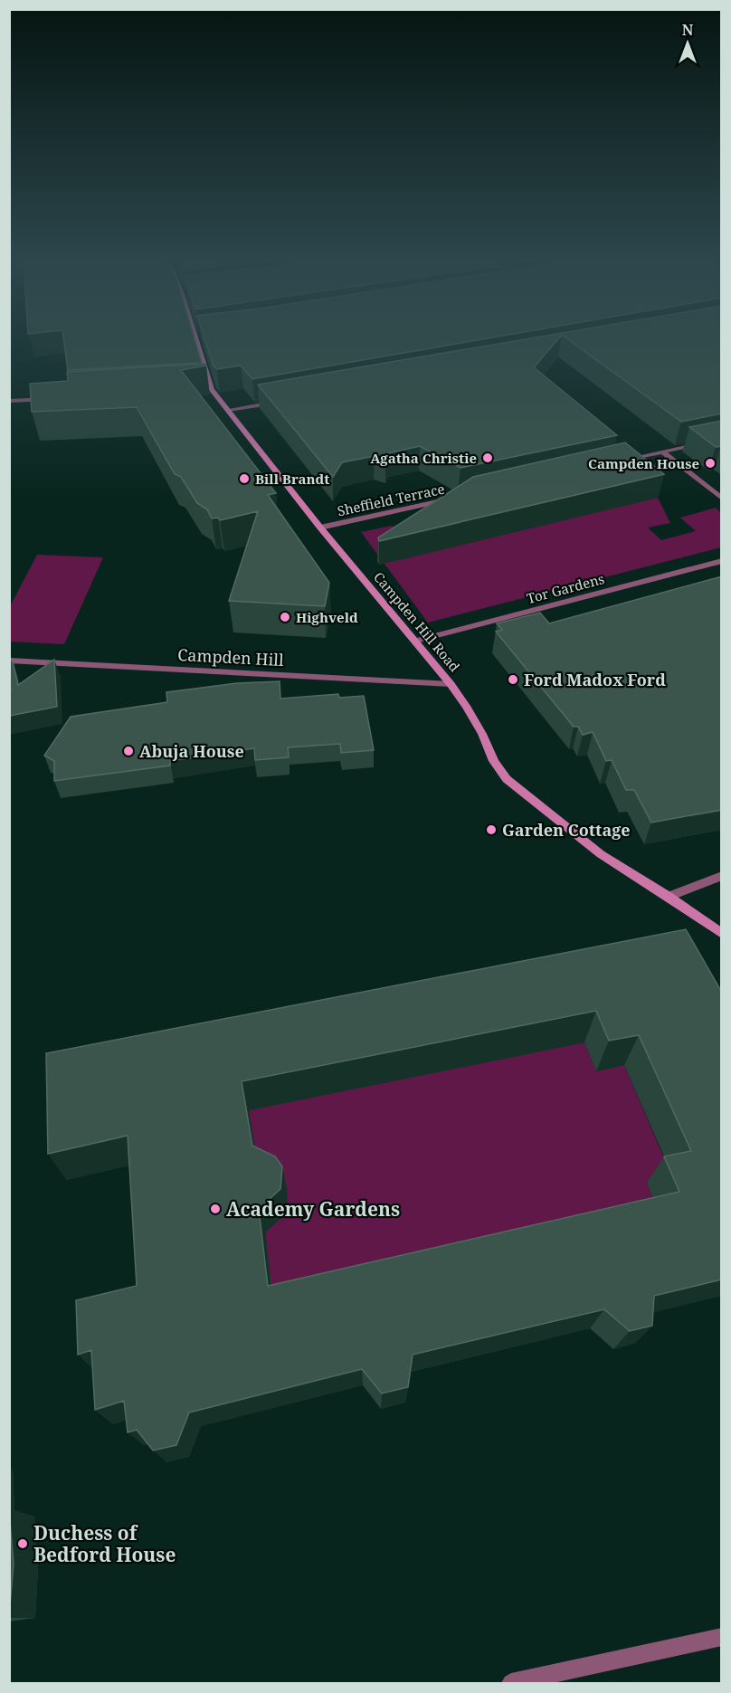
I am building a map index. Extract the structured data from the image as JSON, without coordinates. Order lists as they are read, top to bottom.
{
  "streets": {
    "street": [
      "Sheffield Terrace",
      "Tor Gardens",
      "Campden Hill Road",
      "Campden Hill"
    ]
  },
  "crossings": [
    ["Sheffield Terrace", "Campden Hill Road"],
    ["Tor Gardens", "Campden Hill Road"],
    ["Campden Hill Road", "Campden Hill"]
  ],
  "places": [
    "Agatha Christie",
    "Campden House",
    "Bill Brandt",
    "Highveld",
    "Ford Madox Ford",
    "Abuja House",
    "Garden Cottage",
    "Academy Gardens",
    "Duchess of Bedford House"
  ],
  "north": "top"
}
